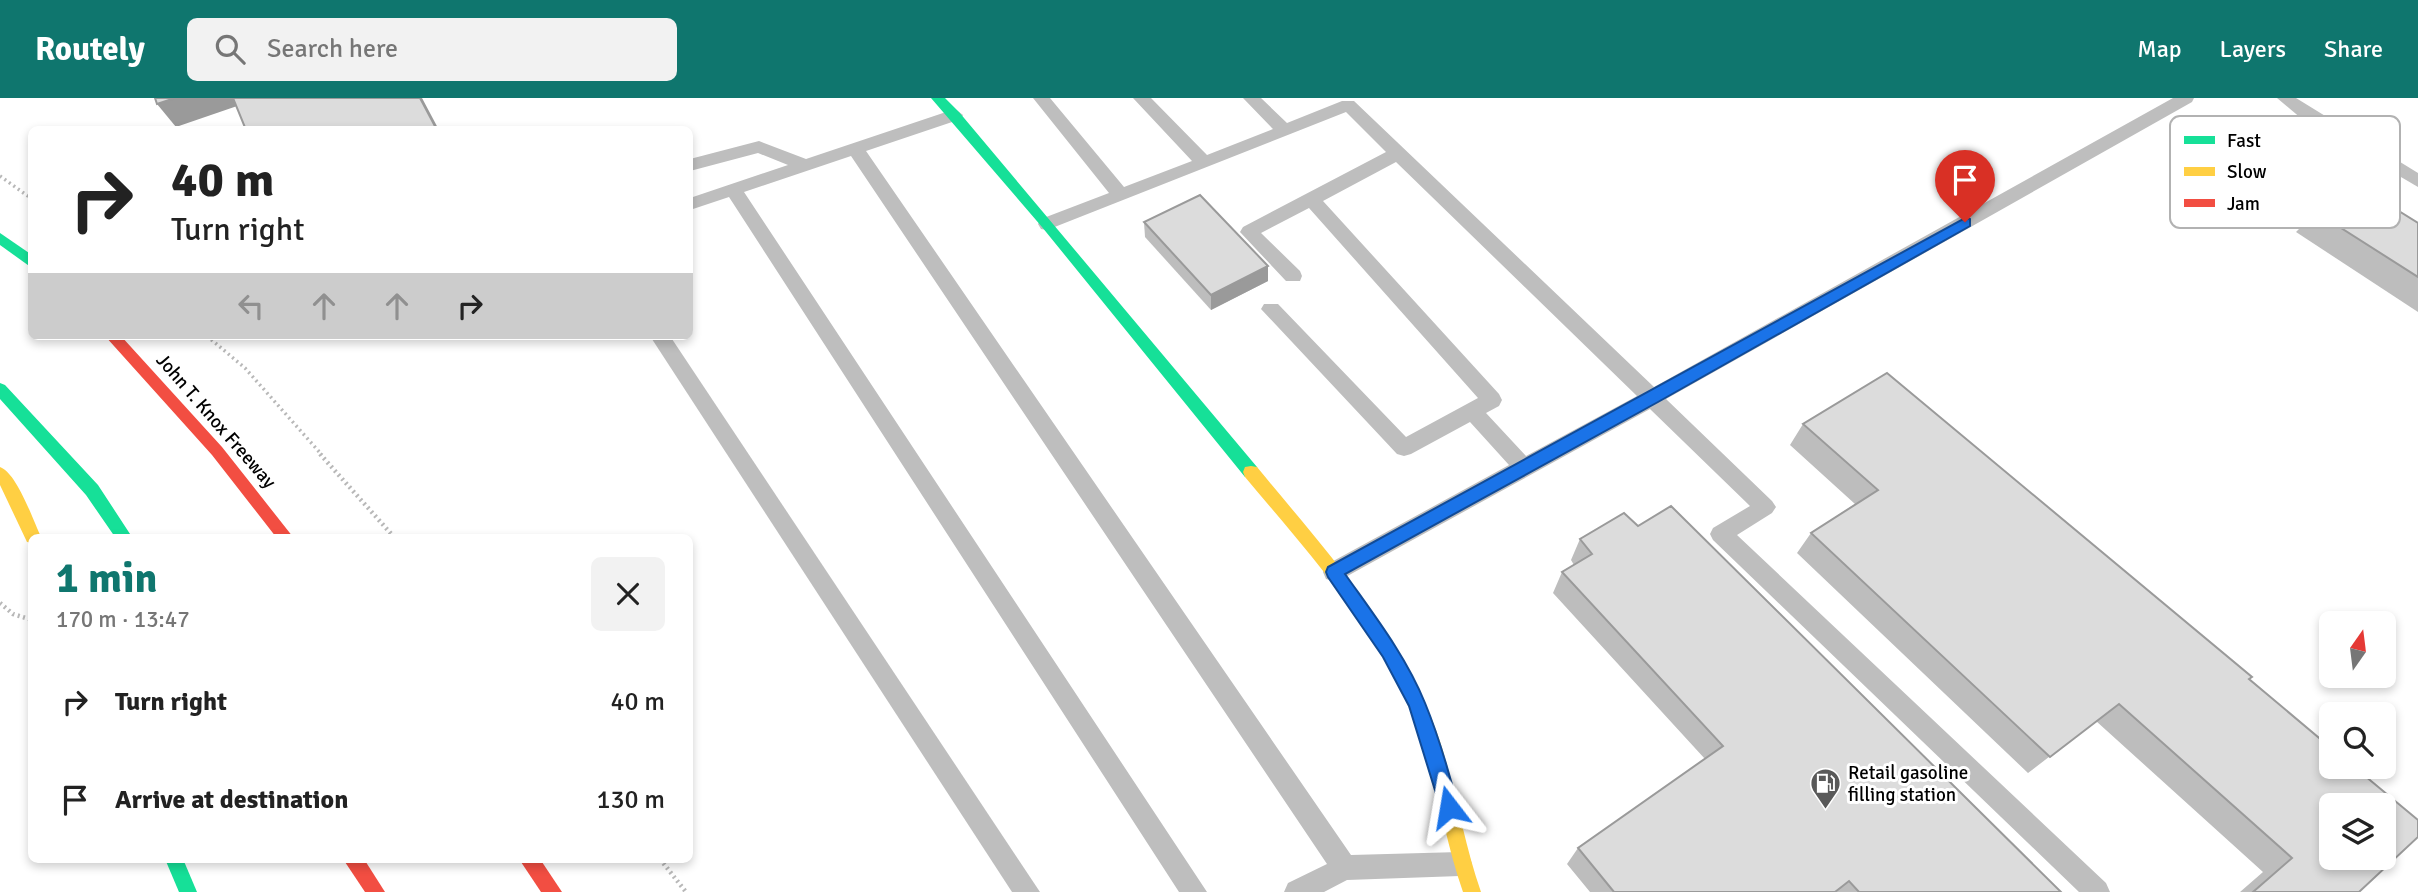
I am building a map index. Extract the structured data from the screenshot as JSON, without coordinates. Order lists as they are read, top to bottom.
{
  "streets": {
    "main road": ["John T. Knox Freeway"]
  },
  "places": {
    "fuel station": ["Retail gasoline filling station"]
  },
  "legend": ["Fast", "Slow", "Jam"],
  "north": "top",
  "page": {
    "header": "Routely",
    "search": "Search here",
    "nav": ["Map", "Layers", "Share"],
    "turn": ["40 m", "Turn right"],
    "heading": ["1 min", "170 m · 13:47"],
    "list": [
      {
        "name": "Turn right",
        "value": "40 m"
      },
      {
        "name": "Arrive at destination",
        "value": "130 m"
      }
    ]
  }
}
